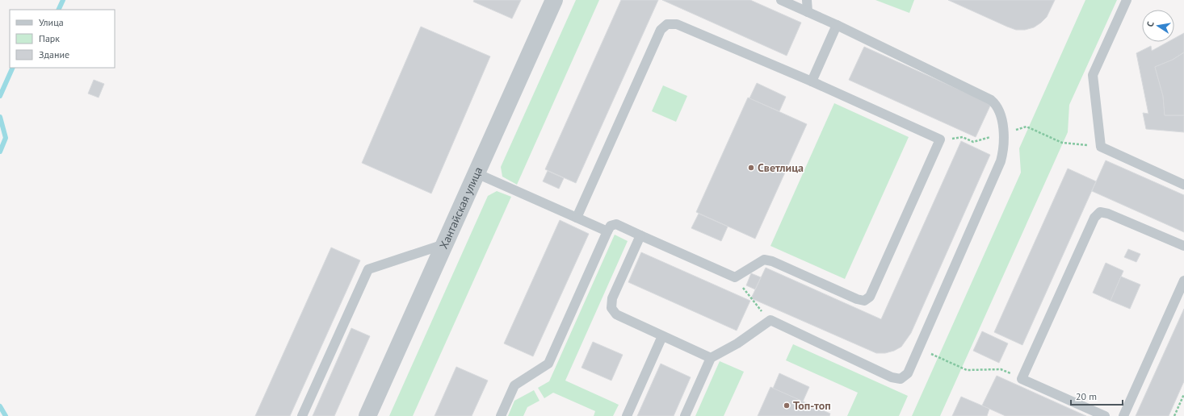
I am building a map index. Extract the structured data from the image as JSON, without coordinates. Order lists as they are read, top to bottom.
{
  "streets": {
    "street": ["Хантайская улица"]
  },
  "places": ["Светлица", "Топ-топ"],
  "legend": ["Улица", "Парк", "Здание"],
  "scale_bar": "20 m",
  "north": "left"
}
